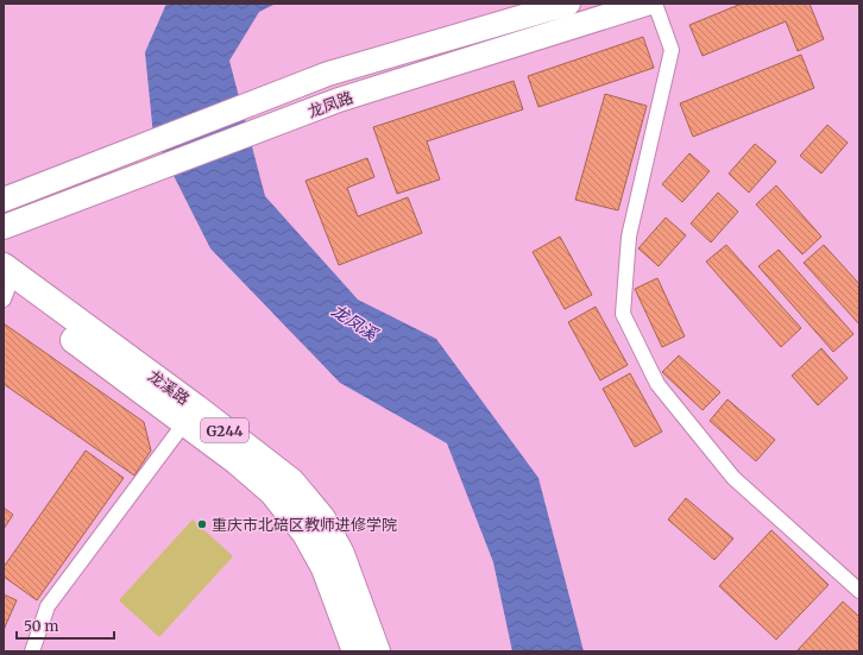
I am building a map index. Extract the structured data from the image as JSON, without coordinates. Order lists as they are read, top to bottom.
{
  "streets": {
    "highway": ["龙溪路", "G244"],
    "main road": ["龙凤路"]
  },
  "water": ["龙凤溪"],
  "places": ["重庆市北碚区教师进修学院"],
  "scale_bar": "50 m"
}
